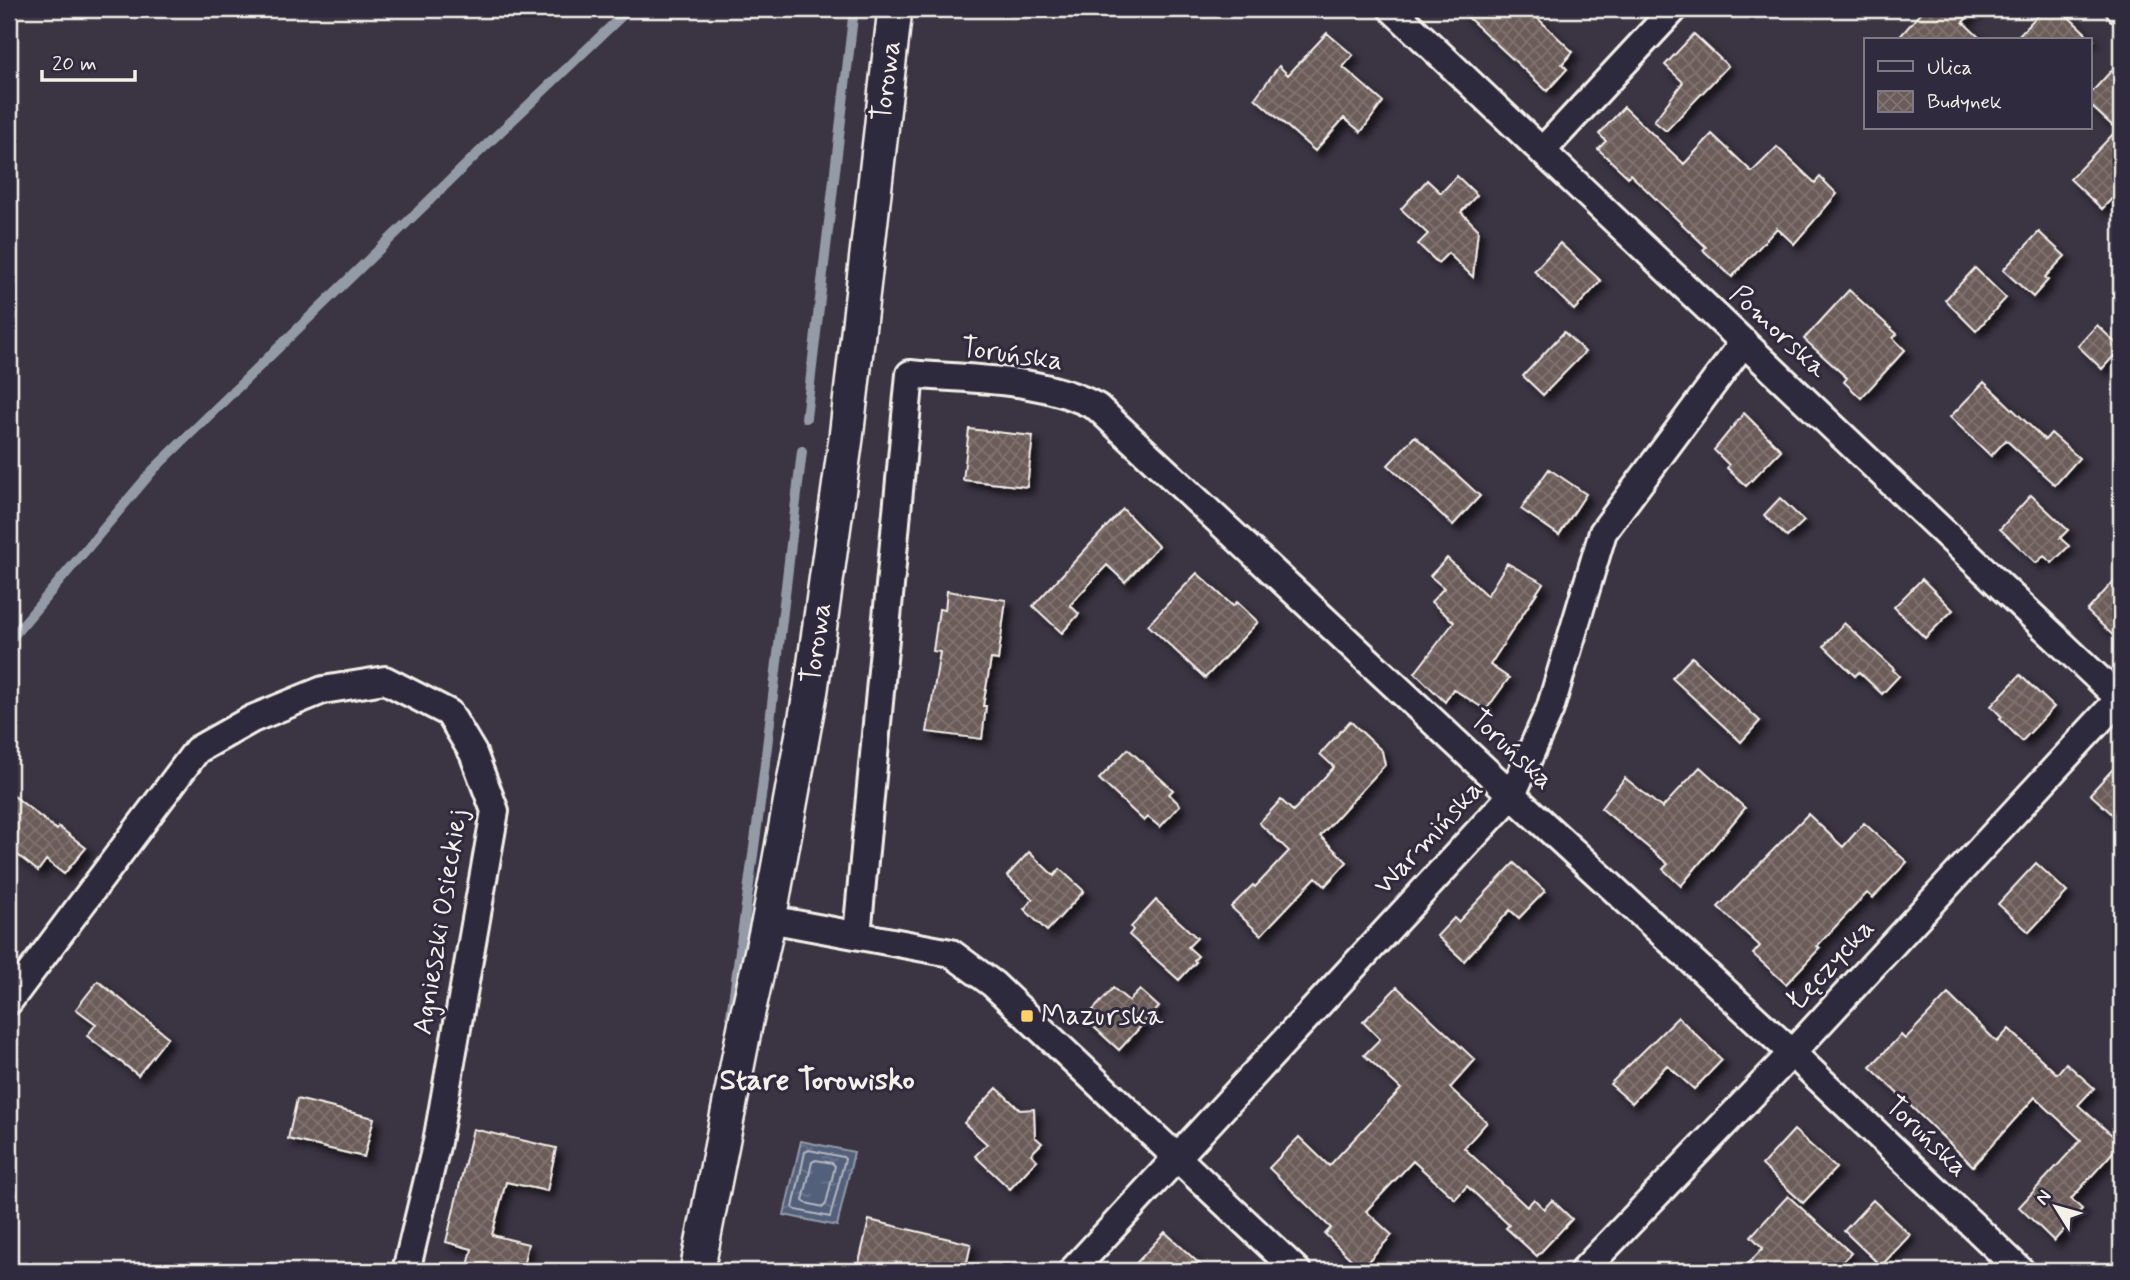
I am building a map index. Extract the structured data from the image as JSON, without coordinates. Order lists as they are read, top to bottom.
{
  "streets": {
    "street": [
      "Torowa",
      "Pomorska",
      "Toruńska",
      "Warmińska",
      "Agnieszki Osieckiej",
      "Łęczycka"
    ]
  },
  "crossings": [
    ["Pomorska", "Warmińska"],
    ["Pomorska", "Łęczycka"],
    ["Toruńska", "Warmińska"],
    ["Toruńska", "Łęczycka"]
  ],
  "districts": ["Stare Torowisko"],
  "places": {
    "transit": ["Mazurska"]
  },
  "legend": ["Ulica", "Budynek"],
  "scale_bar": "20 m",
  "north": "top left"
}
